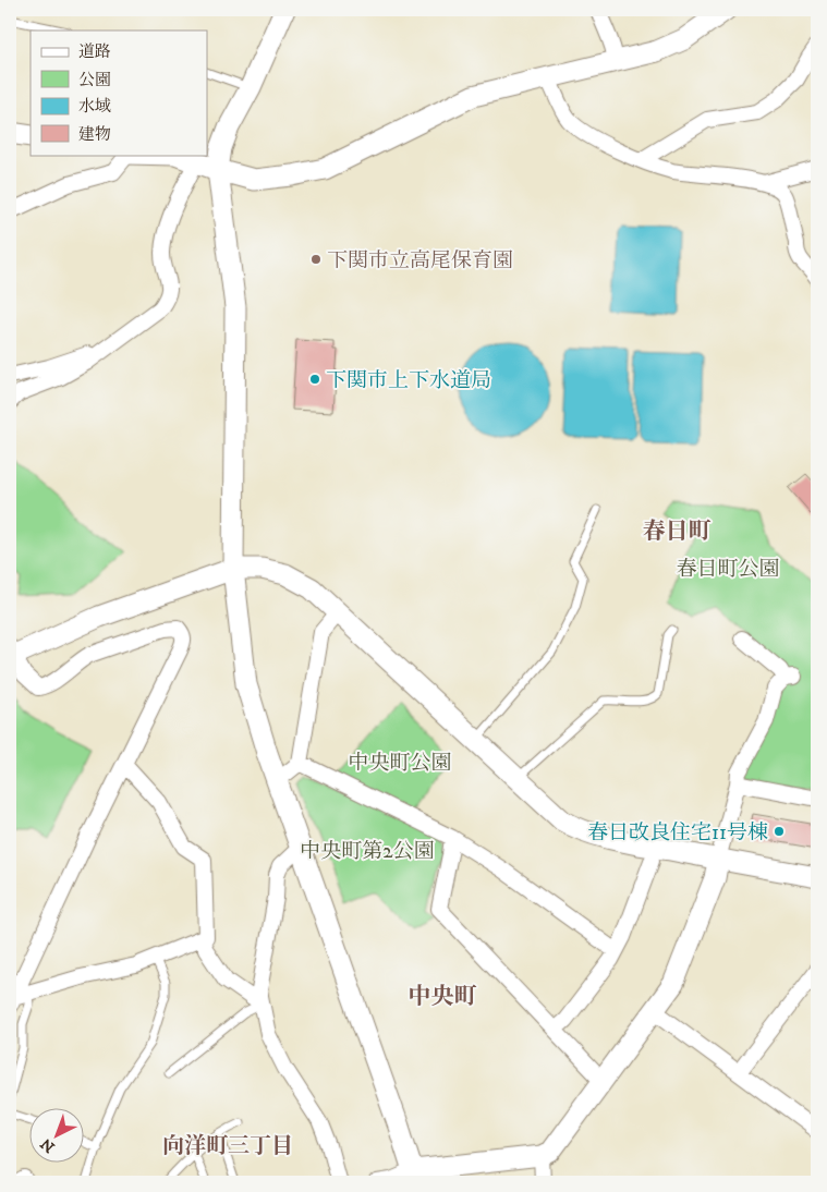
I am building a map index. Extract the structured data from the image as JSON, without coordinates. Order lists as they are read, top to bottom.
{
  "districts": ["春日町", "中央町", "向洋町三丁目"],
  "parks": ["春日町公園", "中央町公園", "中央町第2公園"],
  "places": ["下関市立高尾保育園", "下関市上下水道局", "春日改良住宅11号棟"],
  "legend": [
    "道路",
    "公園",
    "水域",
    "建物"
  ],
  "north": "bottom left"
}
